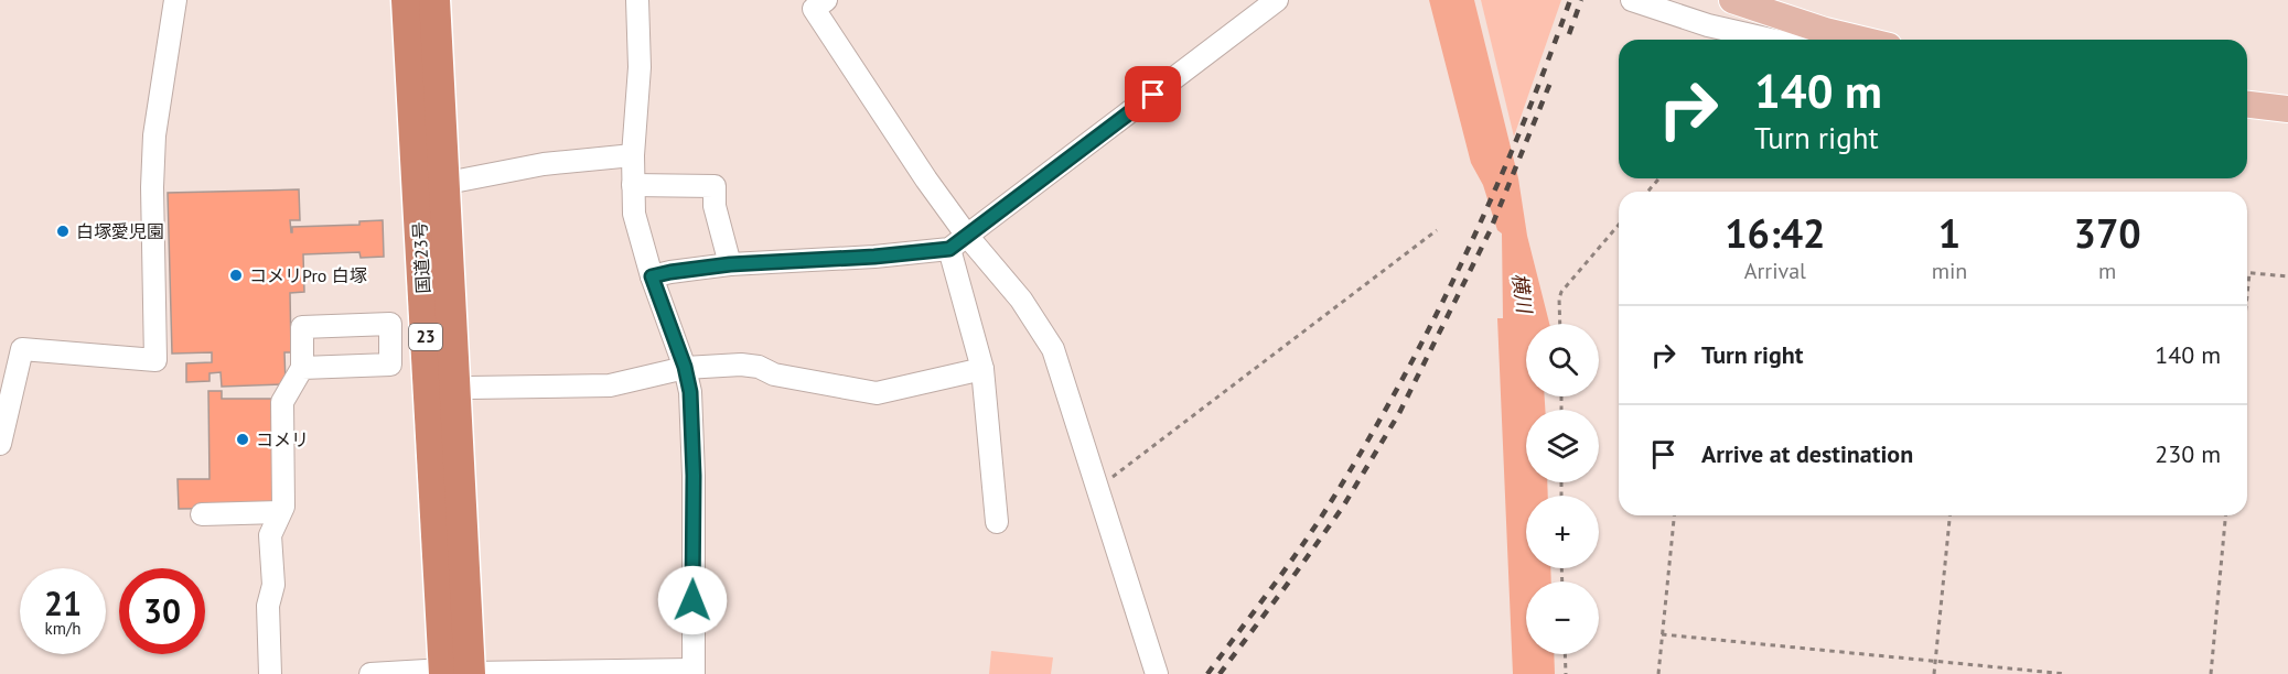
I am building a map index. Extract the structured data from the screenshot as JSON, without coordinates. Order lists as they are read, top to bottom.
{
  "streets": {
    "highway": ["国道23号", "23"]
  },
  "water": ["横川"],
  "places": ["白塚愛児園", "コメリPro 白塚", "コメリ"],
  "page": {
    "turn": ["140 m", "Turn right"],
    "eta": [
      "16:42",
      "Arrival",
      "1",
      "min",
      "370",
      "m"
    ],
    "list": [
      {
        "name": "Turn right",
        "value": "140 m"
      },
      {
        "name": "Arrive at destination",
        "value": "230 m"
      }
    ],
    "map_buttons": ["+", "−"],
    "speed": "21 km/h",
    "limit": "30"
  }
}
